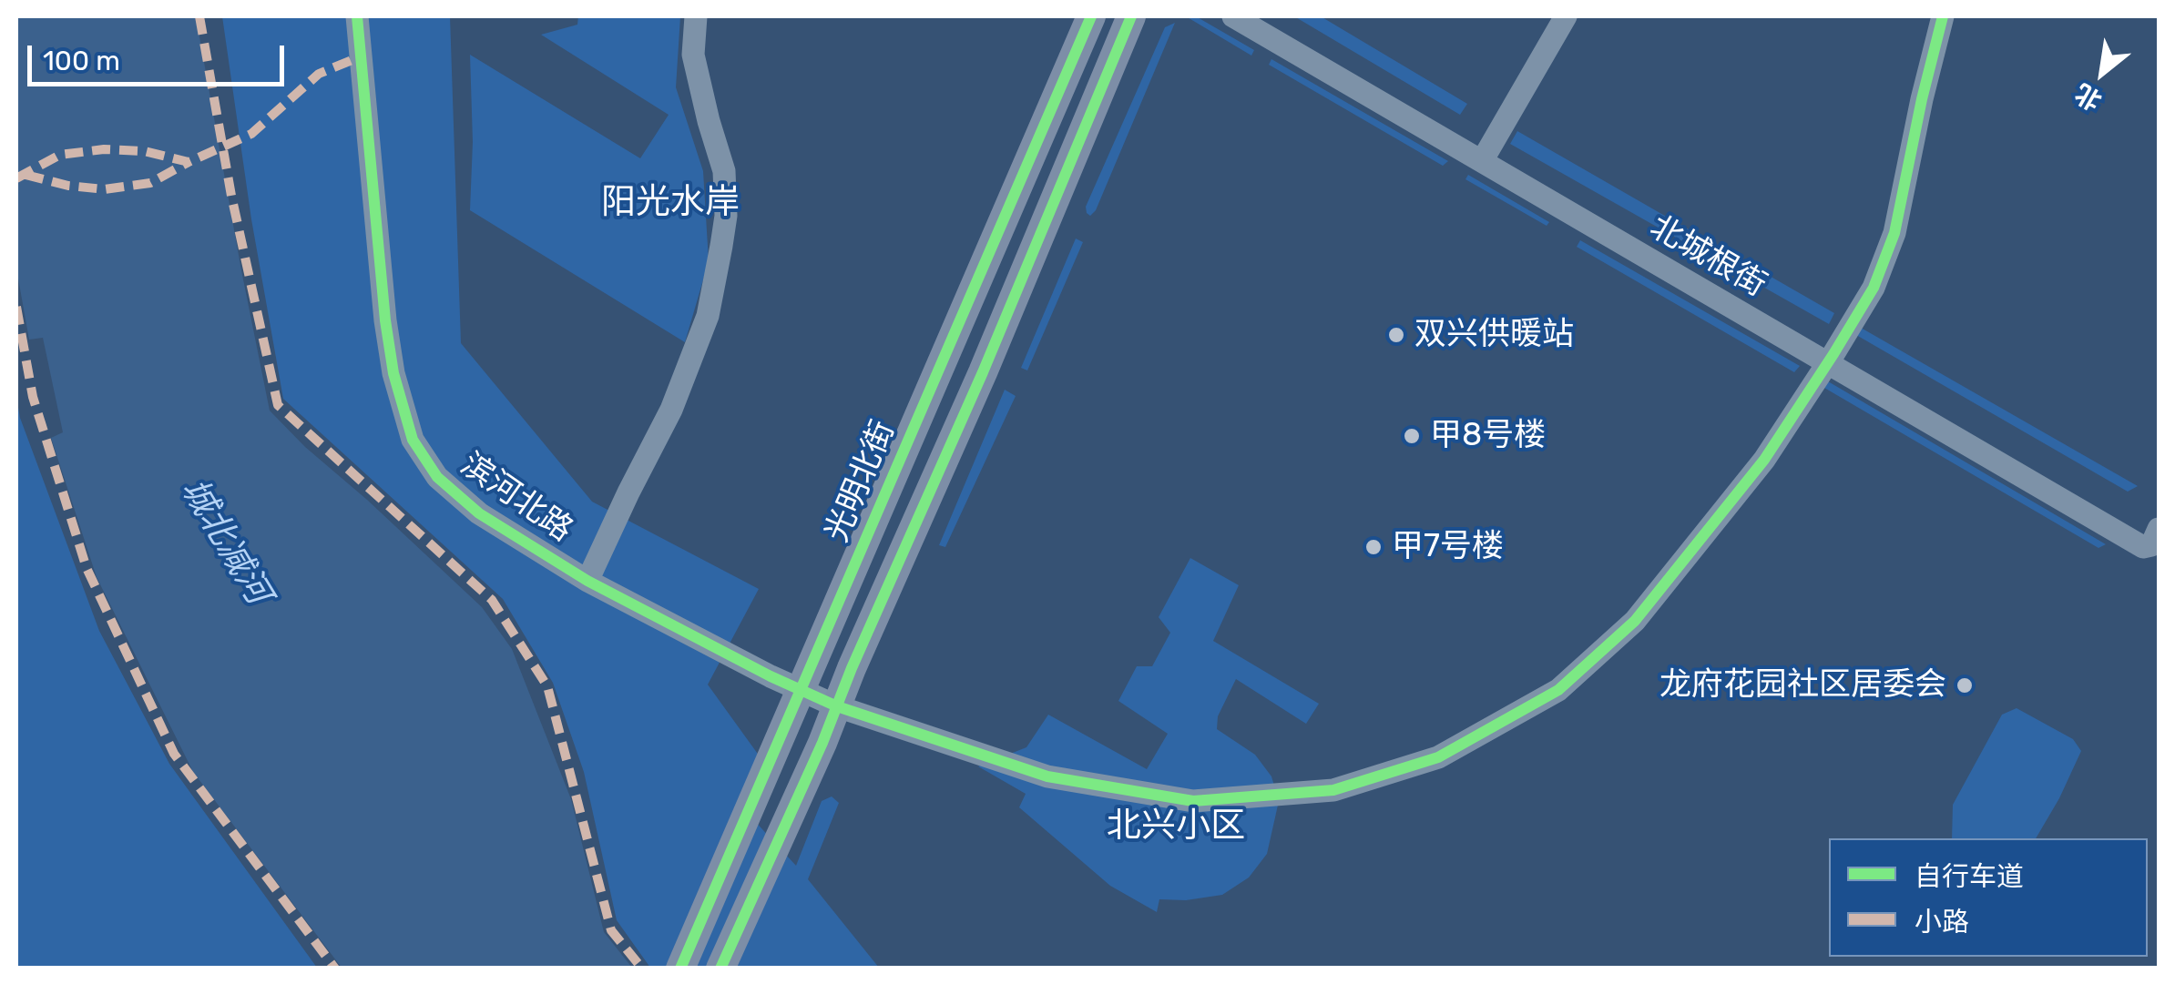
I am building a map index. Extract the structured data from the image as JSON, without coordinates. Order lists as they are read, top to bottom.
{
  "streets": {
    "main road": ["光明北街"],
    "street": ["北城根街", "滨河北路"]
  },
  "crossings": [
    ["北城根街", "滨河北路"],
    ["光明北街", "滨河北路"]
  ],
  "districts": ["阳光水岸", "北兴小区"],
  "water": ["城北减河"],
  "places": [
    "双兴供暖站",
    "甲8号楼",
    "甲7号楼",
    "龙府花园社区居委会"
  ],
  "legend": ["自行车道", "小路"],
  "scale_bar": "100 m",
  "north": "bottom left"
}
